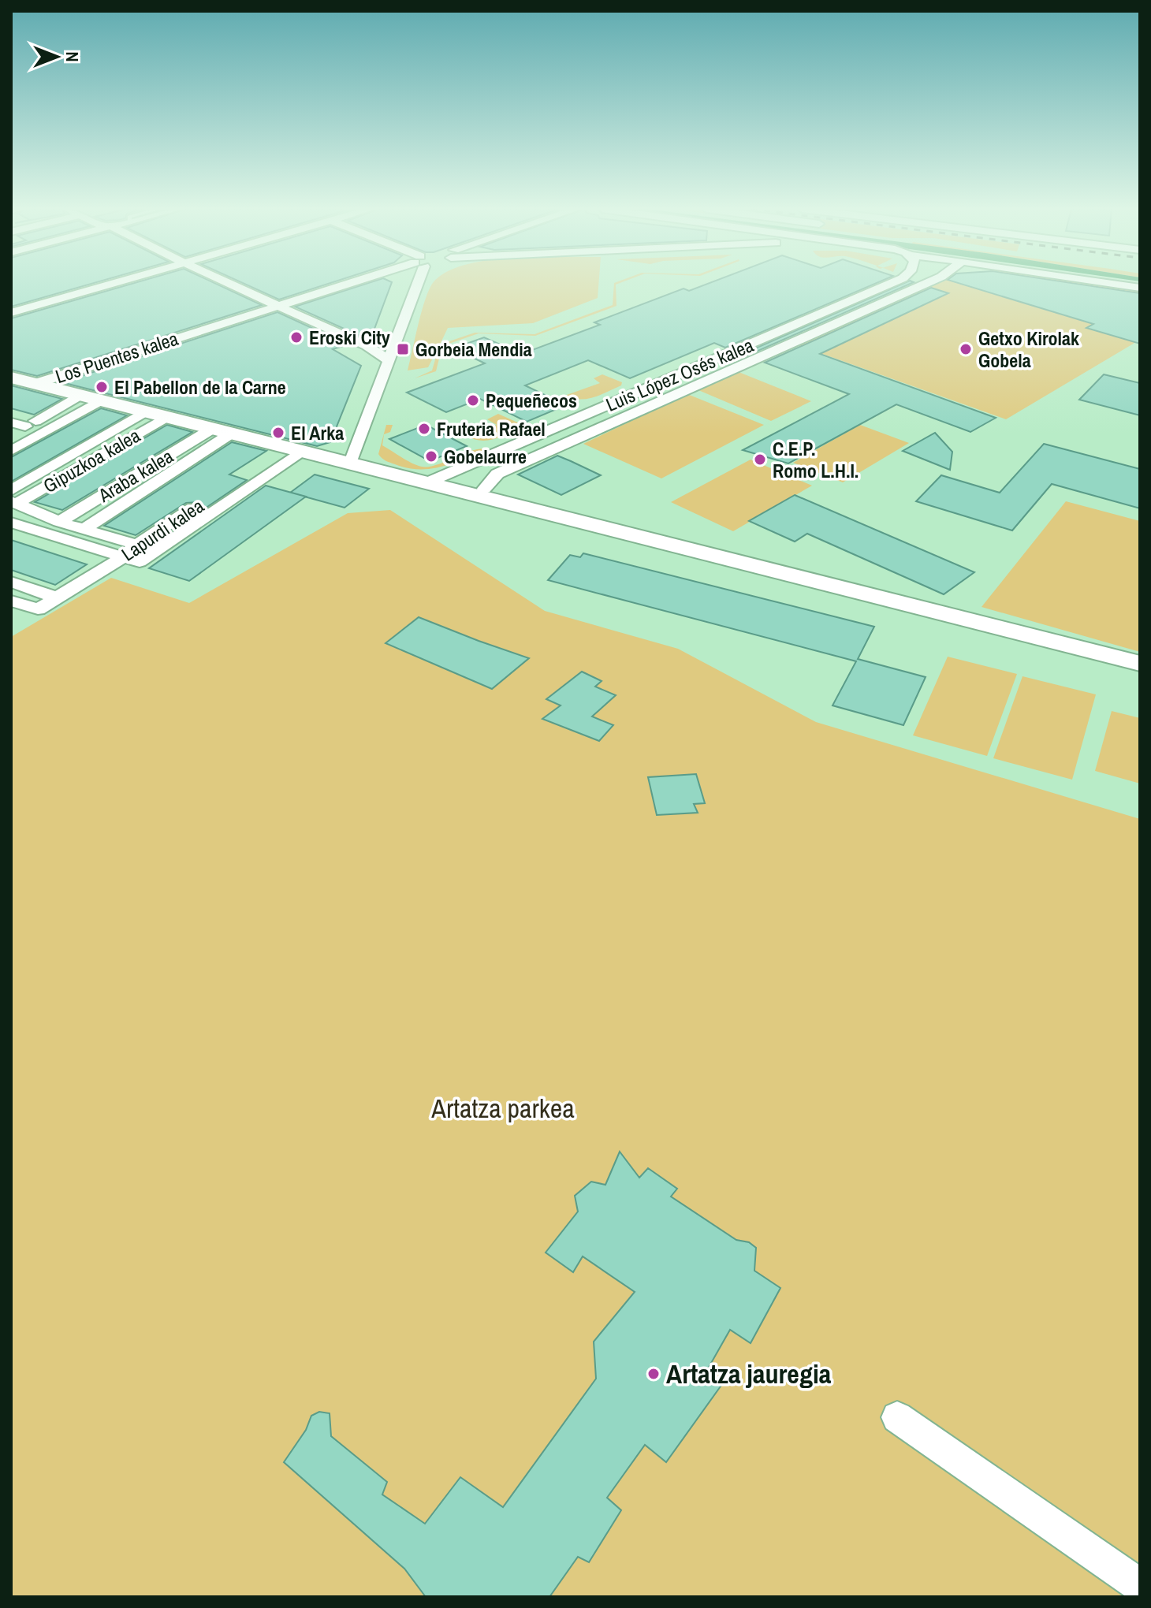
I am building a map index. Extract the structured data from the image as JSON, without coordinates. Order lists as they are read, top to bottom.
{
  "streets": {
    "street": [
      "Los Puentes kalea",
      "Luis López Osés kalea",
      "Gipuzkoa kalea",
      "Araba kalea",
      "Lapurdi kalea"
    ]
  },
  "parks": ["Artatza parkea"],
  "places": {
    "other": [
      "Eroski City",
      "Getxo Kirolak Gobela",
      "El Pabellon de la Carne",
      "Pequeñecos",
      "Fruteria Rafael",
      "El Arka",
      "Gobelaurre",
      "C.E.P. Romo L.H.I.",
      "Artatza jauregia"
    ],
    "transit": ["Gorbeia Mendia"]
  },
  "north": "right"
}
